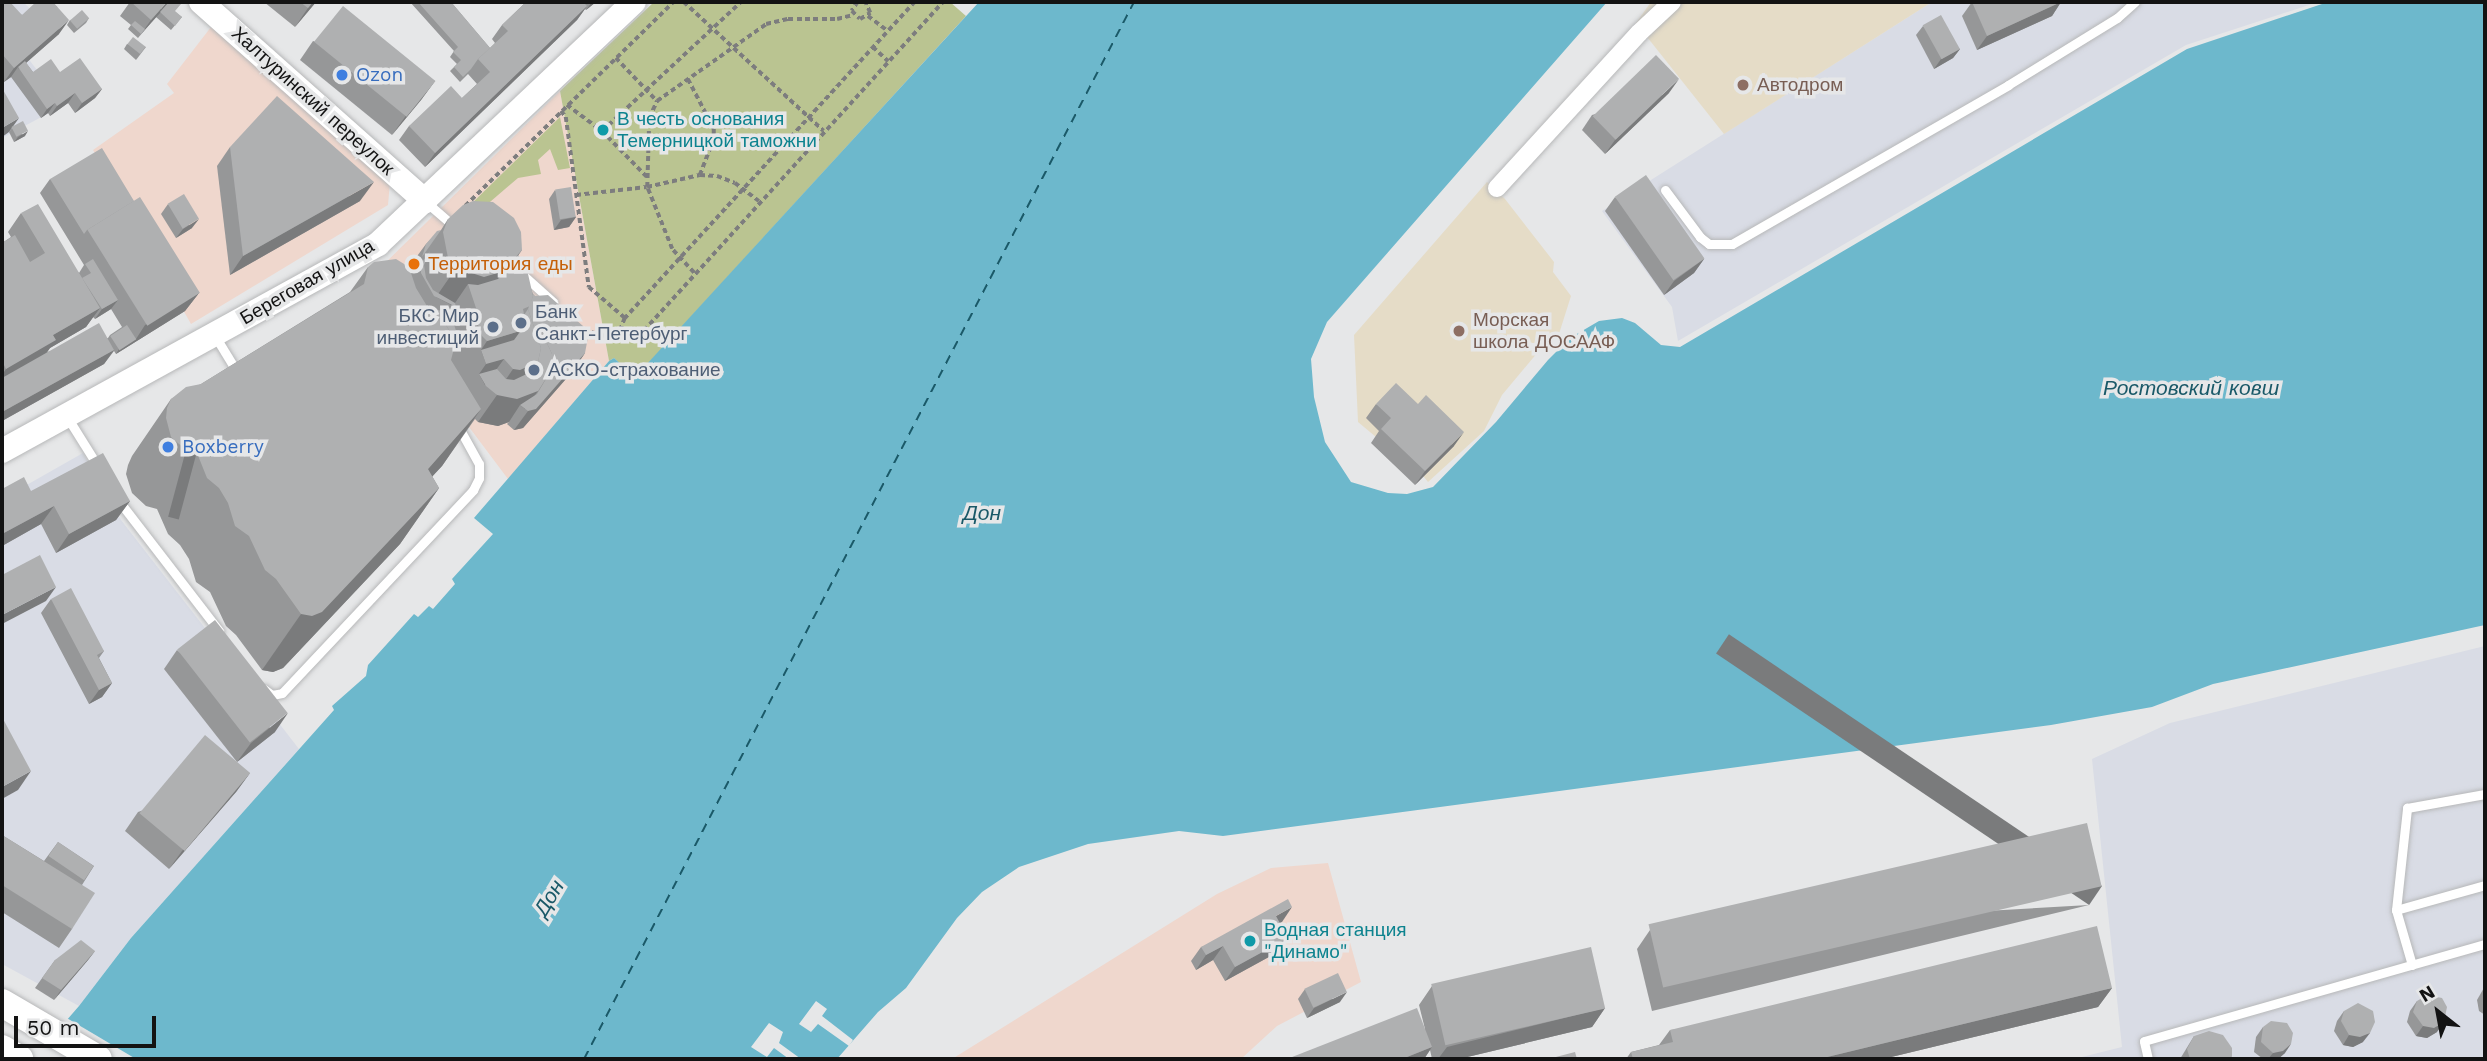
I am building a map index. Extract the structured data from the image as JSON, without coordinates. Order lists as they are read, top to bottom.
{
  "streets": {
    "main road": ["Халтуринский переулок", "Береговая улица"]
  },
  "crossings": [
    ["Халтуринский переулок", "Береговая улица"]
  ],
  "water": ["Ростовский ковш", "Дон"],
  "places": [
    "Ozon",
    "Автодром",
    "В честь основания Темерницкой таможни",
    "Территория еды",
    "Банк Санкт-Петербург",
    "БКС Мир инвестиций",
    "Морская школа ДОСААФ",
    "АСКО-страхование",
    "Boxberry",
    "Водная станция \"Динамо\""
  ],
  "scale_bar": "50 m",
  "north": "top left"
}
